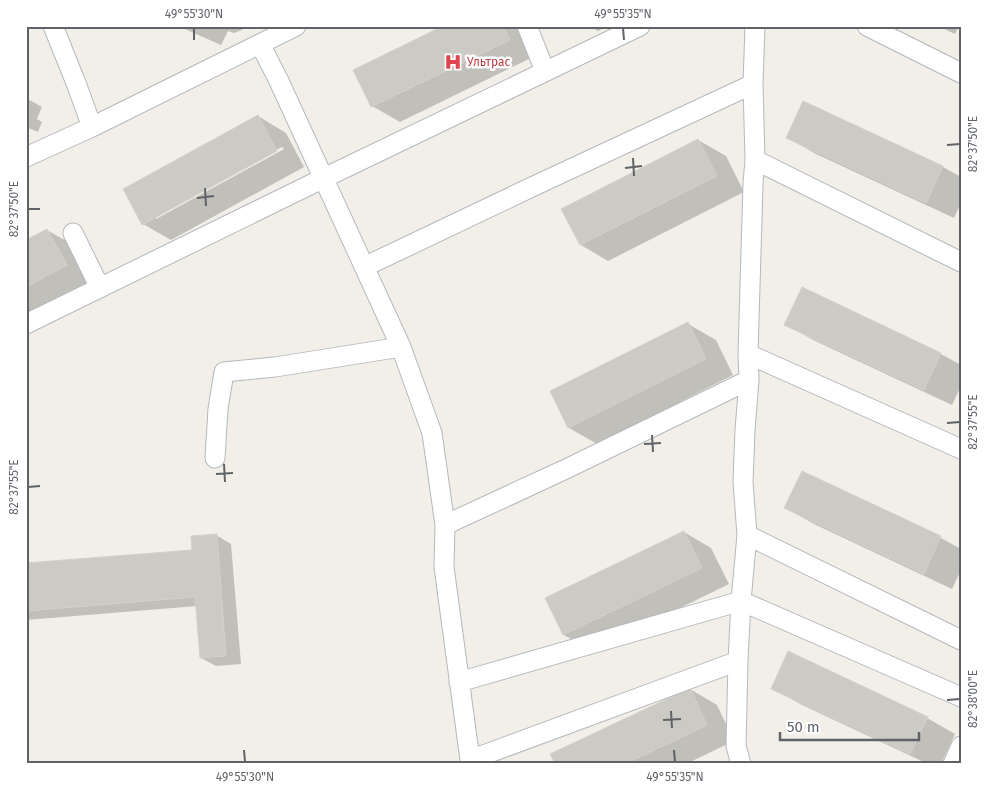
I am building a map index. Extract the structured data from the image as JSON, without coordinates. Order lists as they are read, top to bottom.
{
  "places": {
    "hospital": ["Ультрас"]
  },
  "scale_bar": "50 m",
  "coordinates": [
    "49°55'30\"N",
    "49°55'35\"N",
    "82°37'50\"E",
    "82°37'55\"E",
    "82°38'00\"E"
  ]
}
